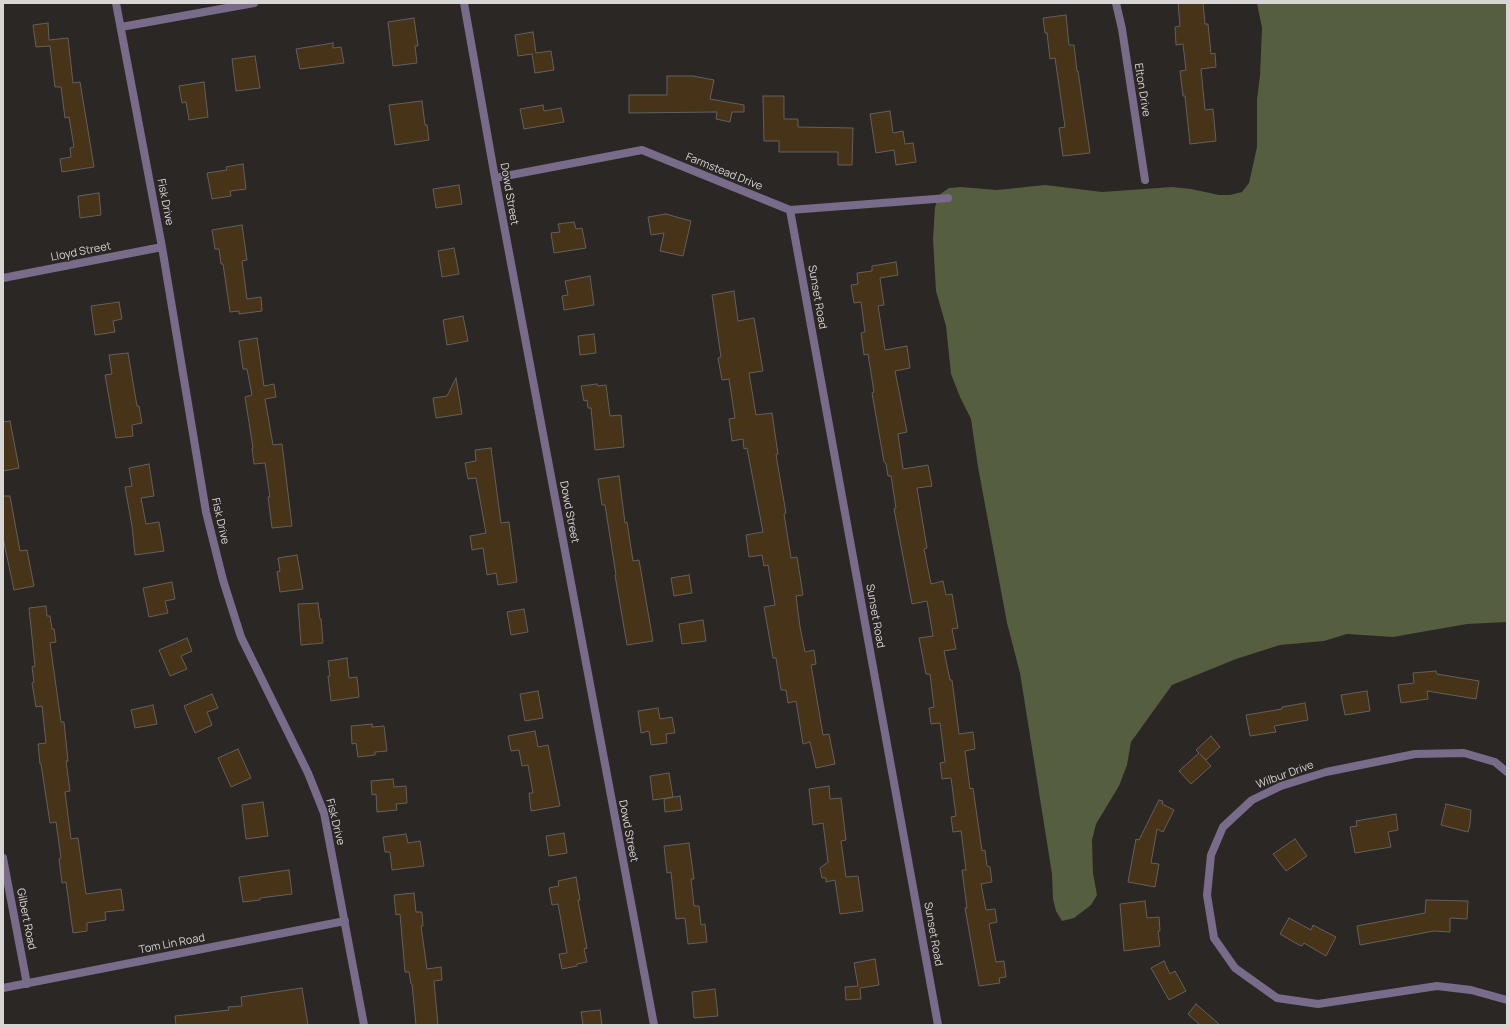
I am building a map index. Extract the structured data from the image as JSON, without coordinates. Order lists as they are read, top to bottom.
{
  "streets": {
    "street": [
      "Elton Drive",
      "Farmstead Drive",
      "Dowd Street",
      "Fisk Drive",
      "Lloyd Street",
      "Sunset Road",
      "Wilbur Drive",
      "Gilbert Road",
      "Tom Lin Road"
    ]
  },
  "crossings": [
    ["Farmstead Drive", "Dowd Street"],
    ["Farmstead Drive", "Sunset Road"],
    ["Fisk Drive", "Lloyd Street"],
    ["Fisk Drive", "Tom Lin Road"],
    ["Gilbert Road", "Tom Lin Road"]
  ]
}
